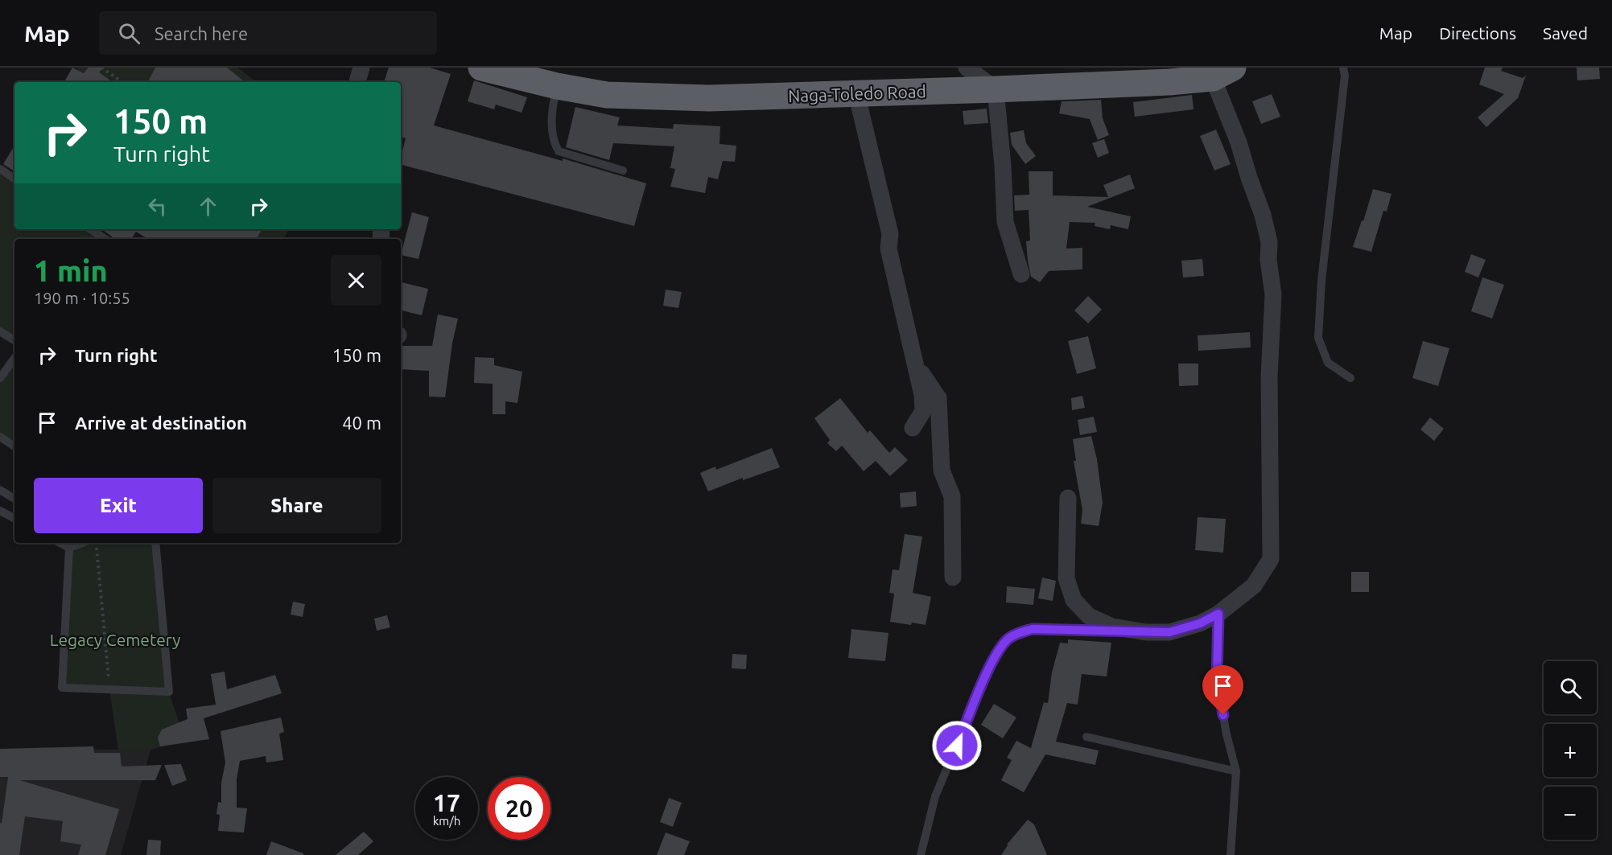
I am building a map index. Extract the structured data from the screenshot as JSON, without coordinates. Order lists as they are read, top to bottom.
{
  "streets": {
    "highway": ["Naga-Toledo Road"]
  },
  "parks": ["Legacy Cemetery"],
  "page": {
    "header": "Map",
    "search": "Search here",
    "nav": ["Map", "Directions", "Saved"],
    "turn": ["150 m", "Turn right"],
    "heading": ["1 min", "190 m · 10:55"],
    "list": [
      {
        "name": "Turn right",
        "value": "150 m"
      },
      {
        "name": "Arrive at destination",
        "value": "40 m"
      }
    ],
    "buttons": ["Exit", "Share"],
    "map_buttons": ["+", "−"],
    "speed": "17 km/h",
    "limit": "20"
  }
}
